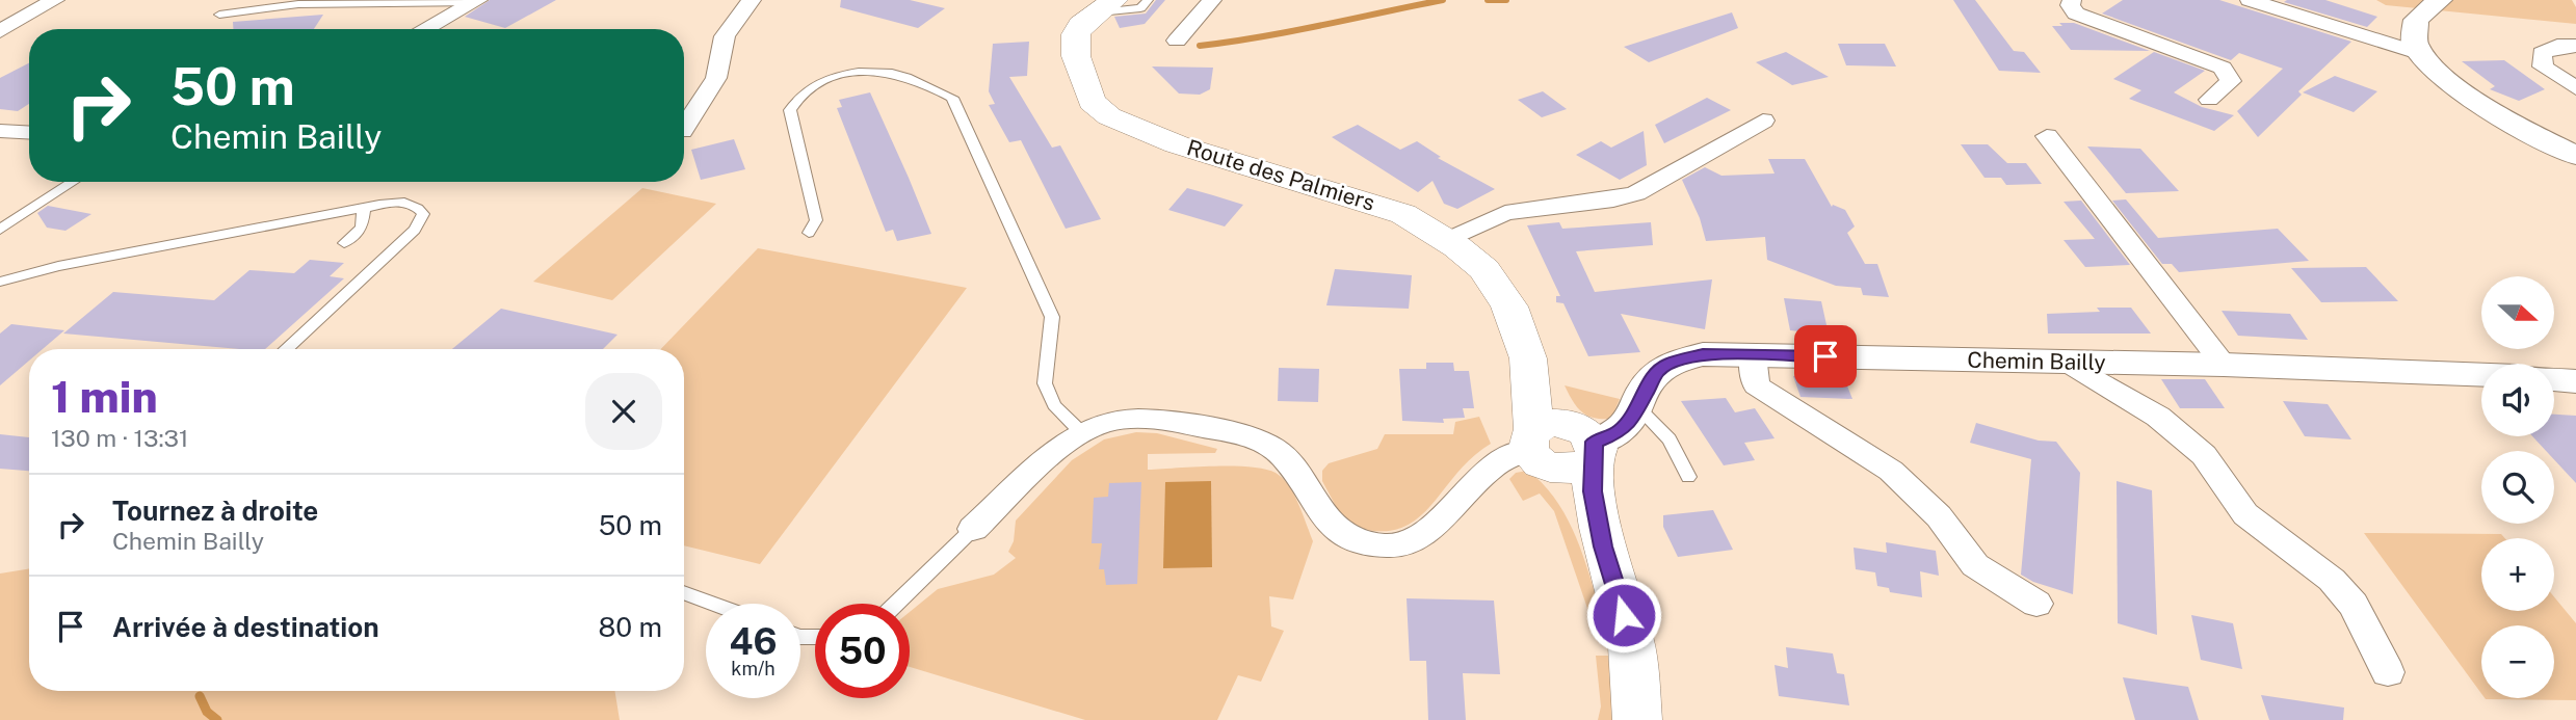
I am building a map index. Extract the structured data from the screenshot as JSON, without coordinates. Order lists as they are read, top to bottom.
{
  "streets": {
    "main road": ["Route des Palmiers"],
    "street": ["Chemin Bailly"]
  },
  "crossings": [
    ["Route des Palmiers", "Chemin Bailly"]
  ],
  "north": "right",
  "page": {
    "turn": ["50 m", "Chemin Bailly"],
    "map_buttons": ["+", "−"],
    "heading": ["1 min", "130 m · 13:31"],
    "list": [
      {
        "name": "Tournez à droite",
        "note": "Chemin Bailly",
        "value": "50 m"
      },
      {
        "name": "Arrivée à destination",
        "value": "80 m"
      }
    ],
    "speed": "46 km/h",
    "limit": "50"
  }
}
